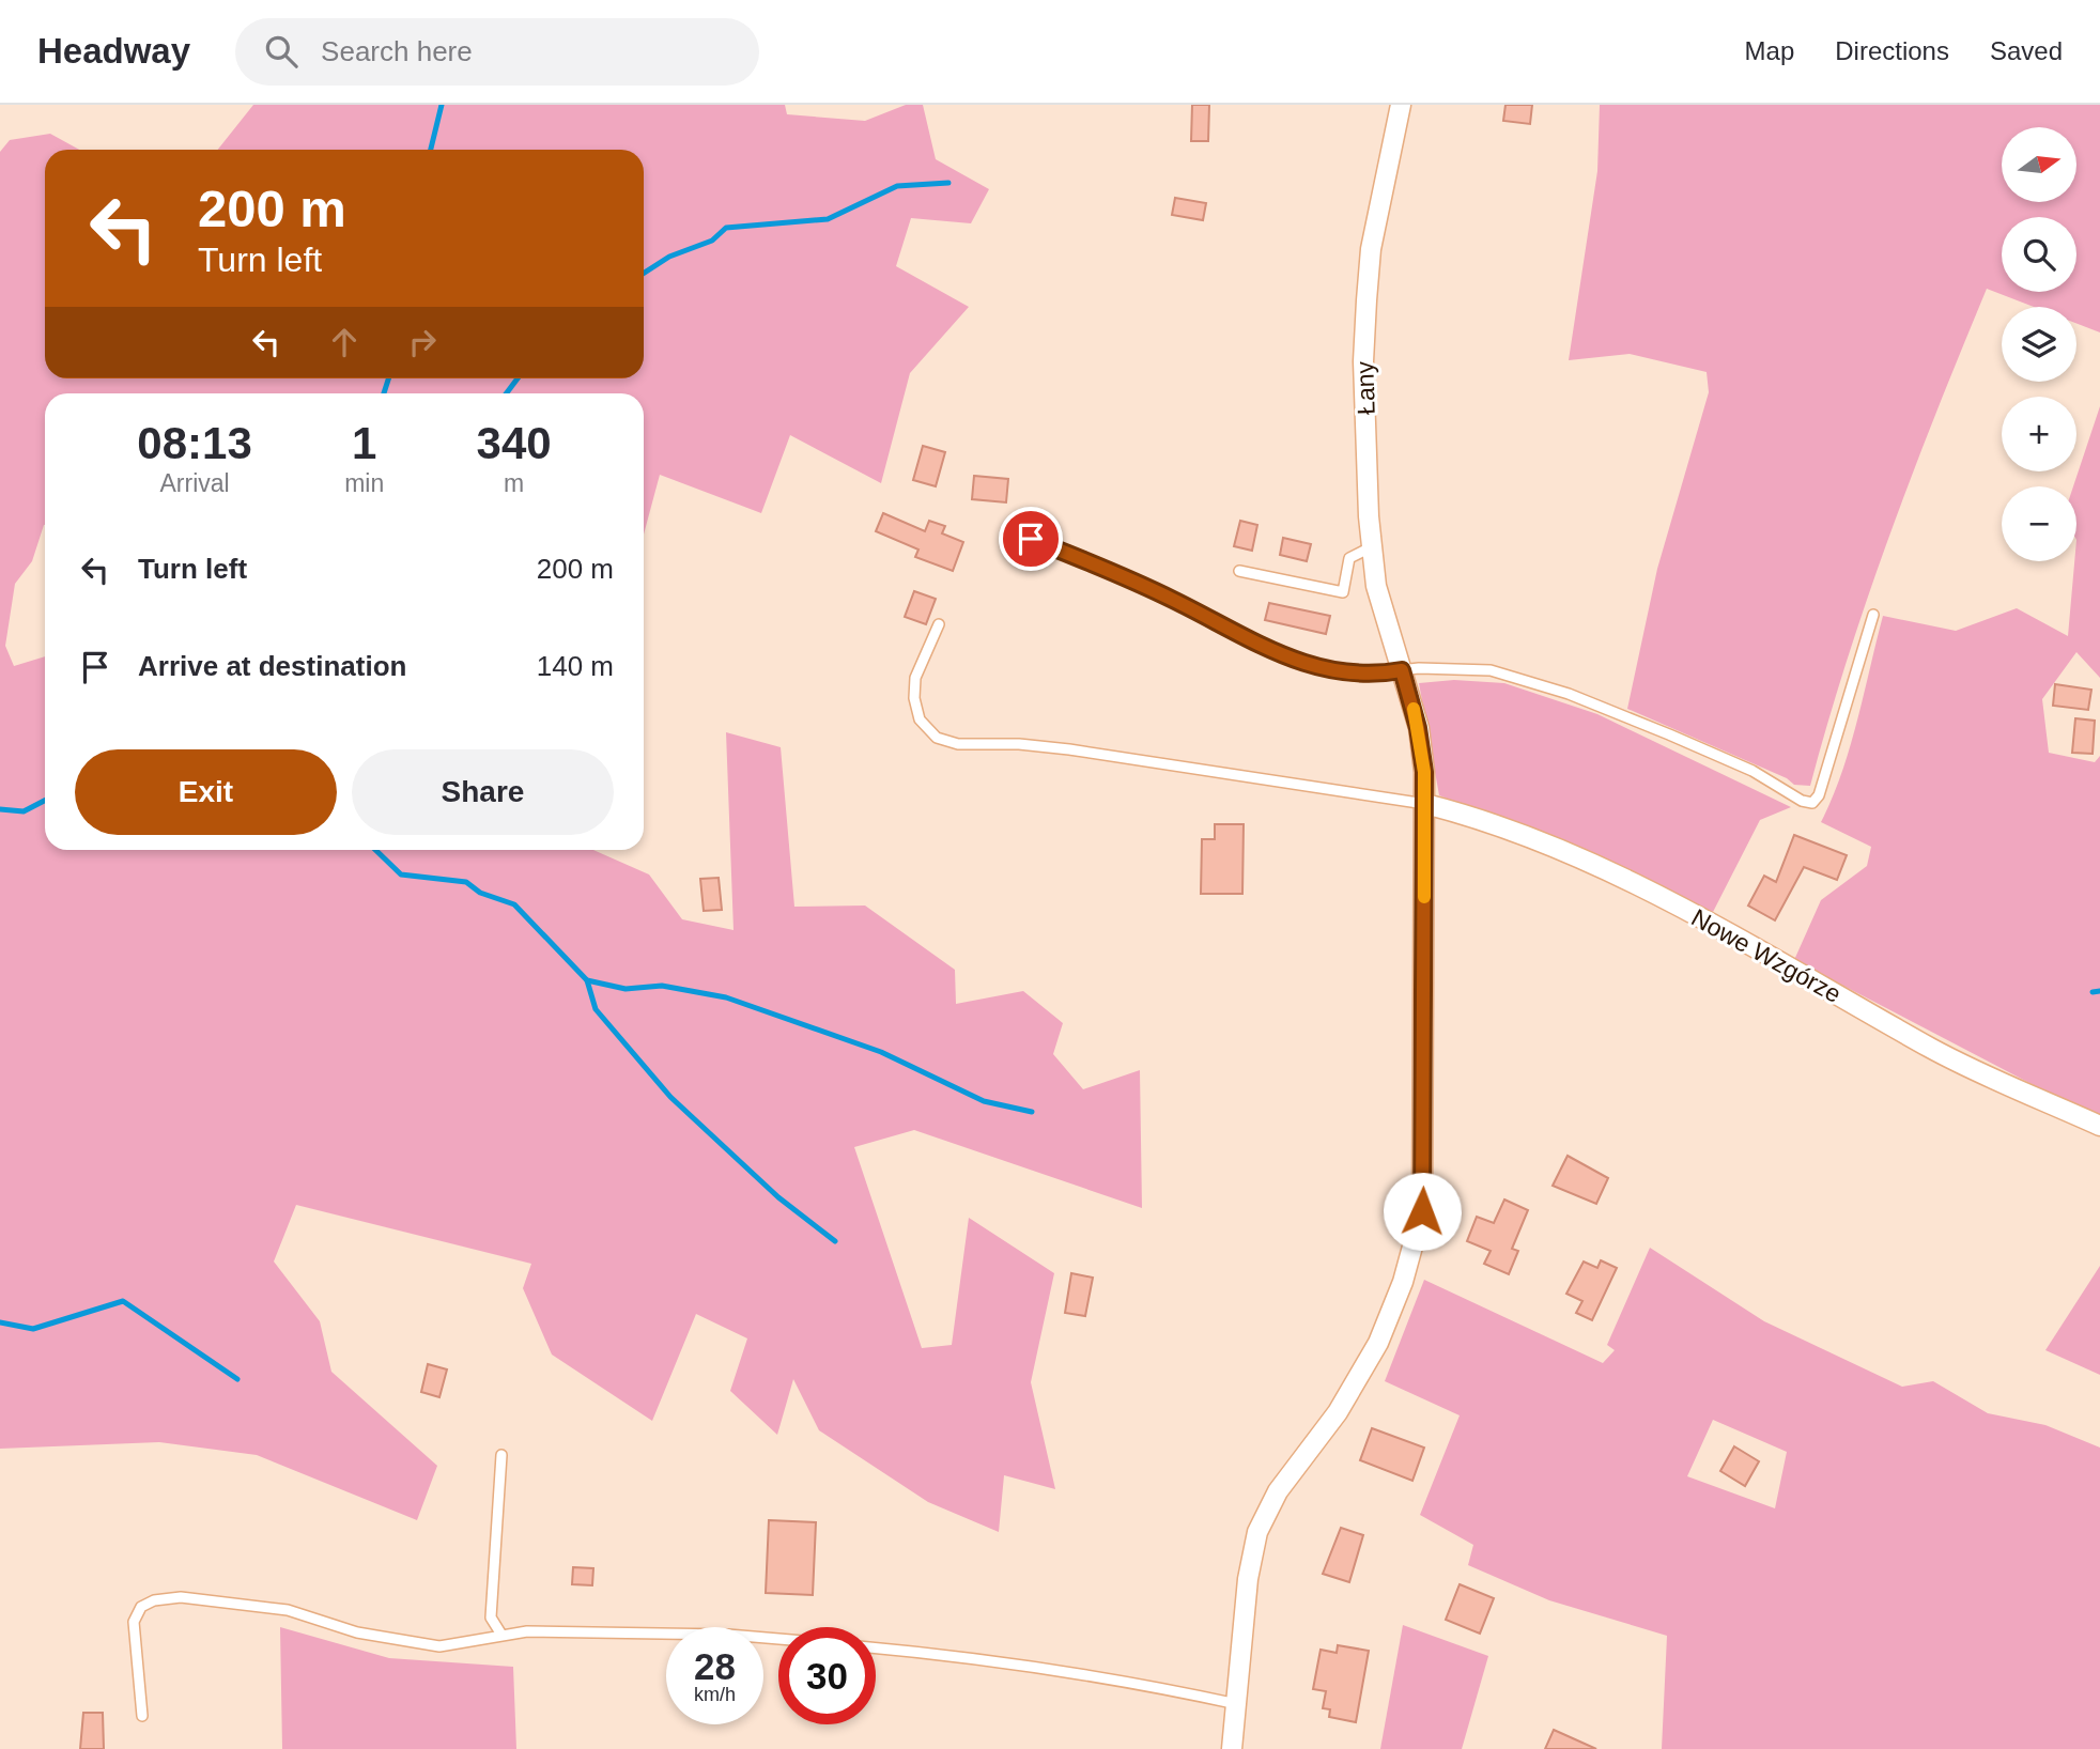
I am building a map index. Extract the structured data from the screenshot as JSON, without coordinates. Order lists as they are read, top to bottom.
{
  "streets": {
    "street": ["Łany", "Nowe Wzgórze"]
  },
  "crossings": [
    ["Łany", "Nowe Wzgórze"]
  ],
  "north": "right",
  "page": {
    "header": "Headway",
    "search": "Search here",
    "nav": ["Map", "Directions", "Saved"],
    "map_buttons": ["+", "−"],
    "turn": ["200 m", "Turn left"],
    "eta": [
      "08:13",
      "Arrival",
      "1",
      "min",
      "340",
      "m"
    ],
    "list": [
      {
        "name": "Turn left",
        "value": "200 m"
      },
      {
        "name": "Arrive at destination",
        "value": "140 m"
      }
    ],
    "buttons": ["Exit", "Share"],
    "speed": "28 km/h",
    "limit": "30"
  }
}
